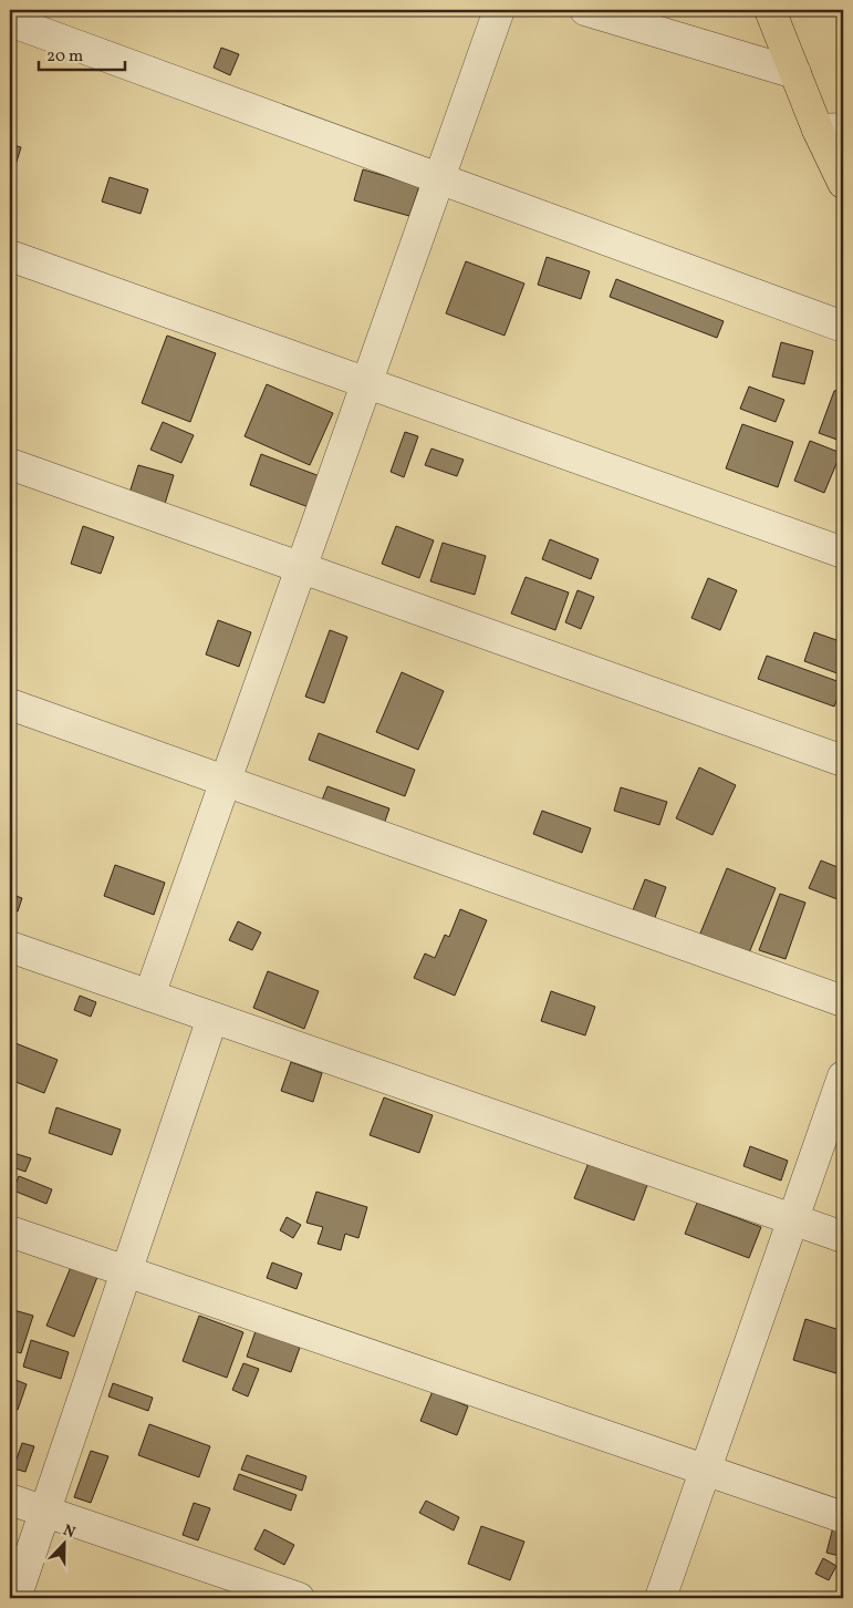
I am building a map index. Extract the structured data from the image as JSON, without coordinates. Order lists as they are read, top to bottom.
{
  "scale_bar": "20 m",
  "north": "top"
}
